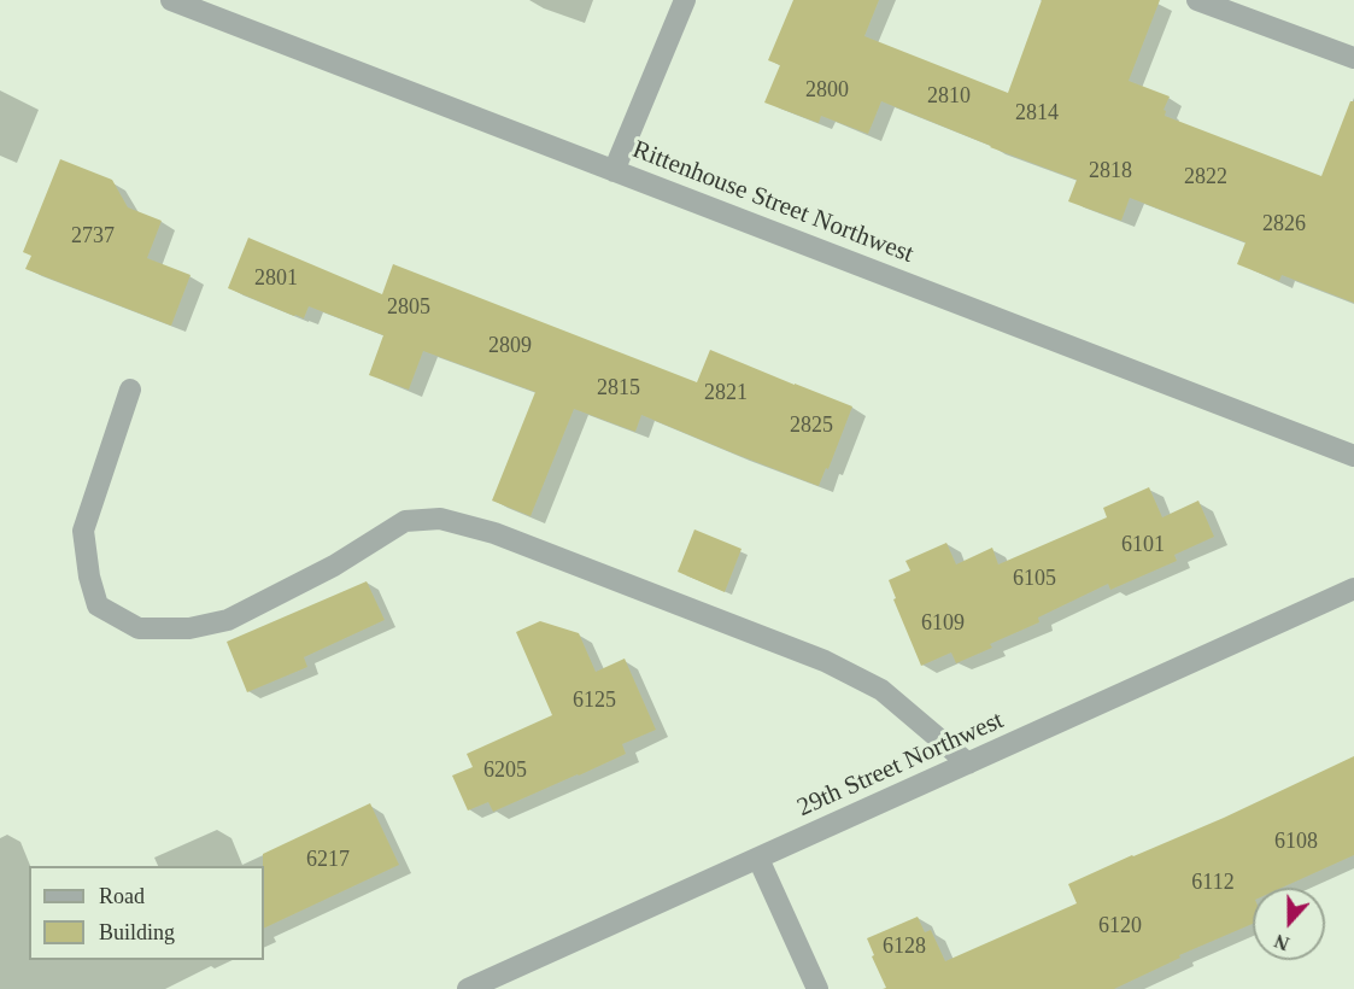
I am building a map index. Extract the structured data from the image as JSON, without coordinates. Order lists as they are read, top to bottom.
{
  "streets": {
    "street": ["Rittenhouse Street Northwest", "29th Street Northwest"]
  },
  "house_numbers": [
    "2800",
    "2810",
    "2814",
    "2818",
    "2822",
    "2826",
    "2737",
    "2801",
    "2805",
    "2809",
    "2815",
    "2821",
    "2825",
    "6101",
    "6105",
    "6109",
    "6125",
    "6205",
    "6108",
    "6217",
    "6112",
    "6120",
    "6128"
  ],
  "legend": ["Road", "Building"],
  "north": "bottom"
}
